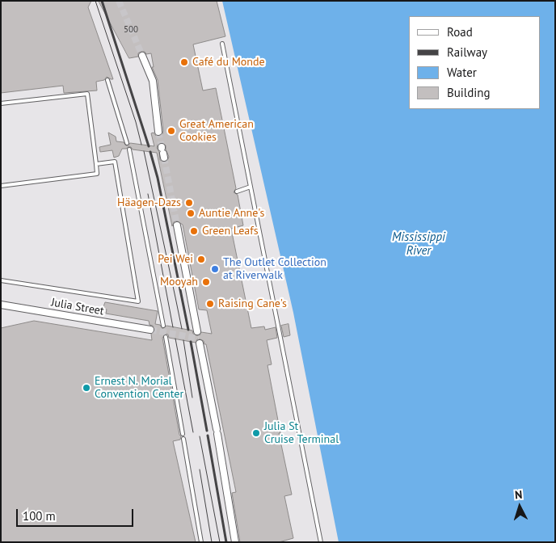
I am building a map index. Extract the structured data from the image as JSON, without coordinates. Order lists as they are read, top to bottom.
{
  "streets": {
    "street": ["Julia Street"]
  },
  "water": ["Mississippi River"],
  "places": [
    "Café du Monde",
    "Great American Cookies",
    "Häagen-Dazs",
    "Auntie Anne's",
    "Green Leafs",
    "Pei Wei",
    "The Outlet Collection at Riverwalk",
    "Mooyah",
    "Raising Cane's",
    "Ernest N. Morial Convention Center",
    "Julia St Cruise Terminal"
  ],
  "house_numbers": ["500"],
  "legend": [
    "Road",
    "Railway",
    "Water",
    "Building"
  ],
  "scale_bar": "100 m",
  "north": "top"
}
